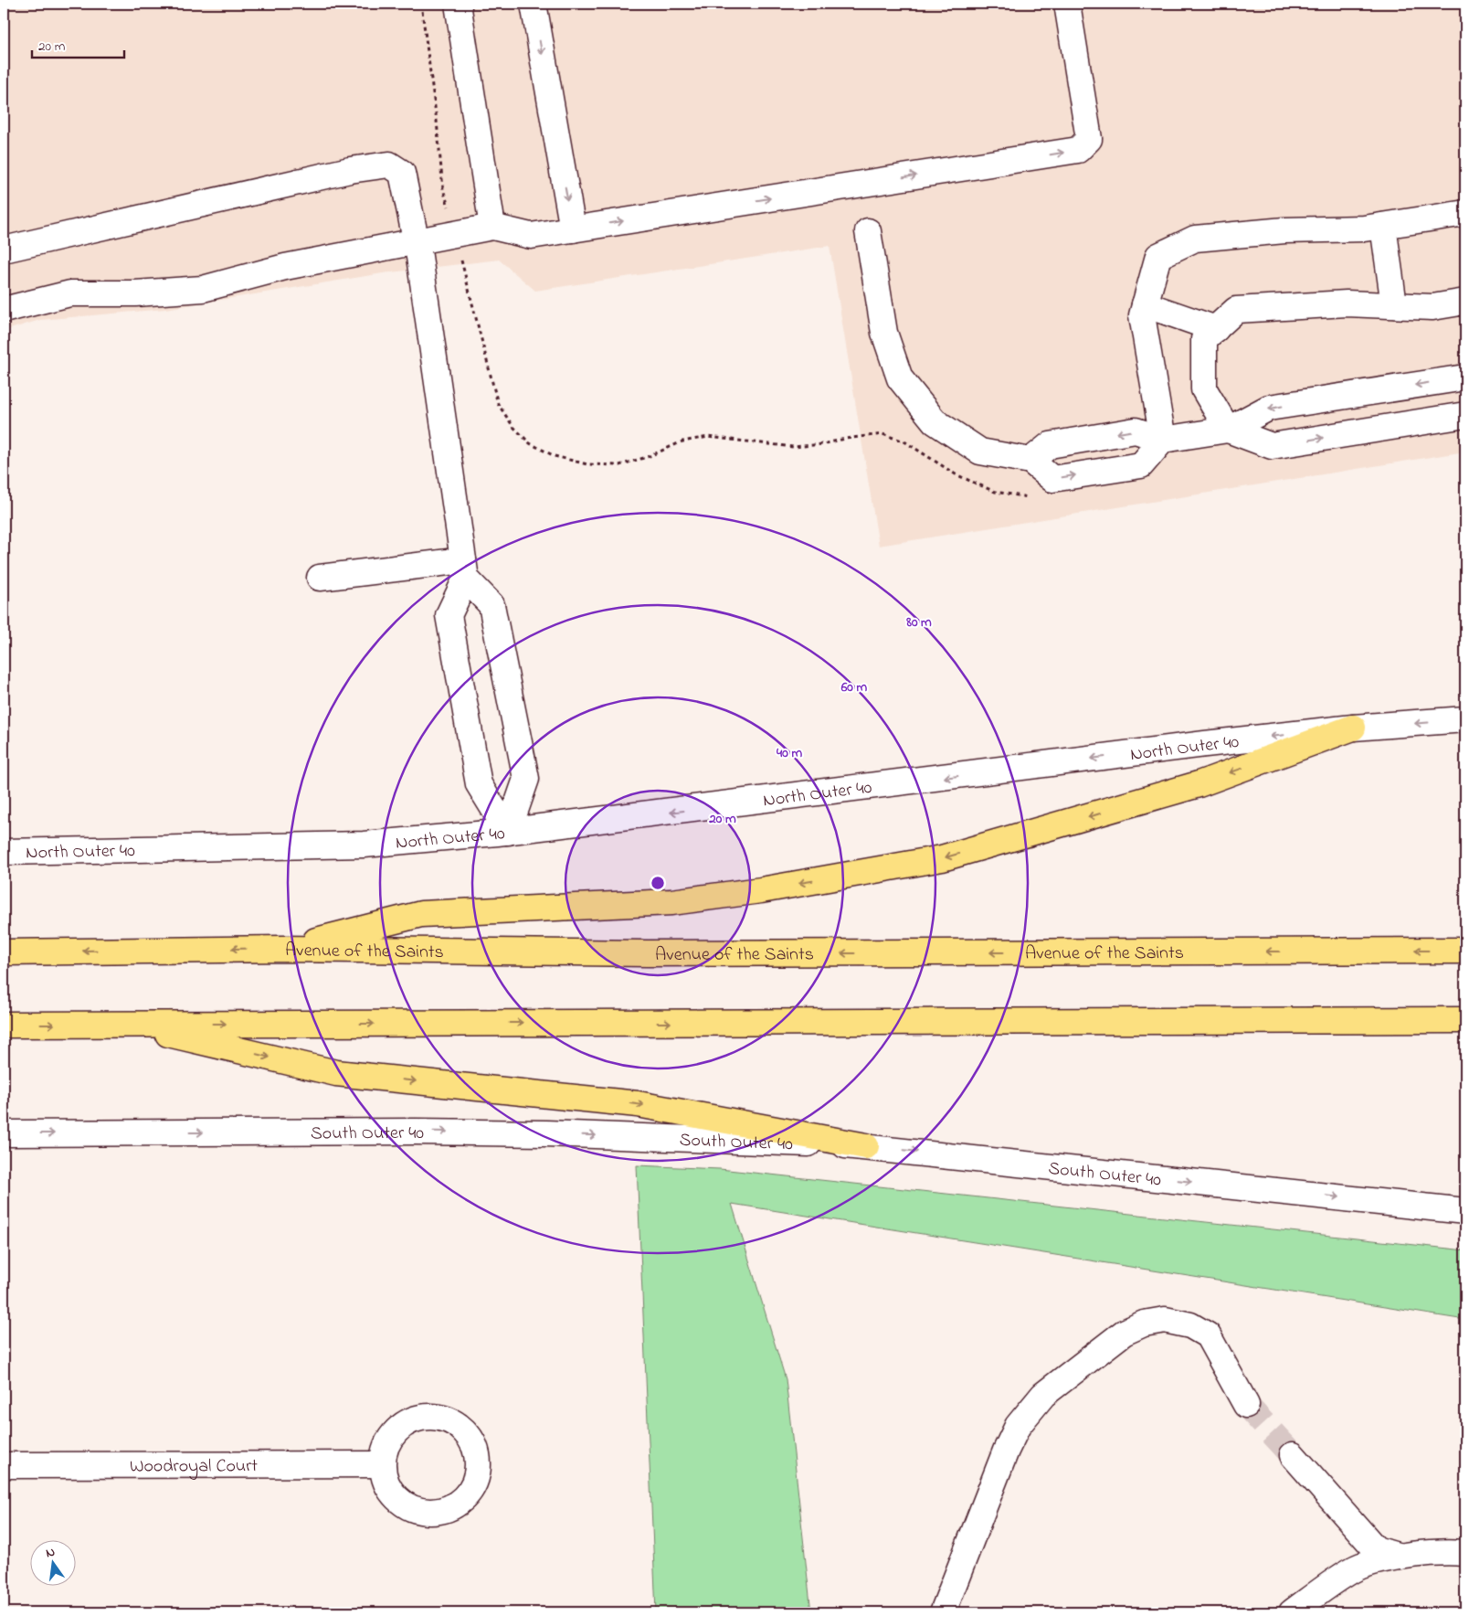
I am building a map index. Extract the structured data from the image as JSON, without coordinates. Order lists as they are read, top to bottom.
{
  "streets": {
    "highway": ["Avenue of the Saints"],
    "street": ["North Outer 40", "South Outer 40", "Woodroyal Court"]
  },
  "one_way": ["North Outer 40", "South Outer 40"],
  "scale_bar": "20 m",
  "north": "top",
  "rings": [
    "80 m",
    "60 m",
    "40 m",
    "20 m"
  ]
}
